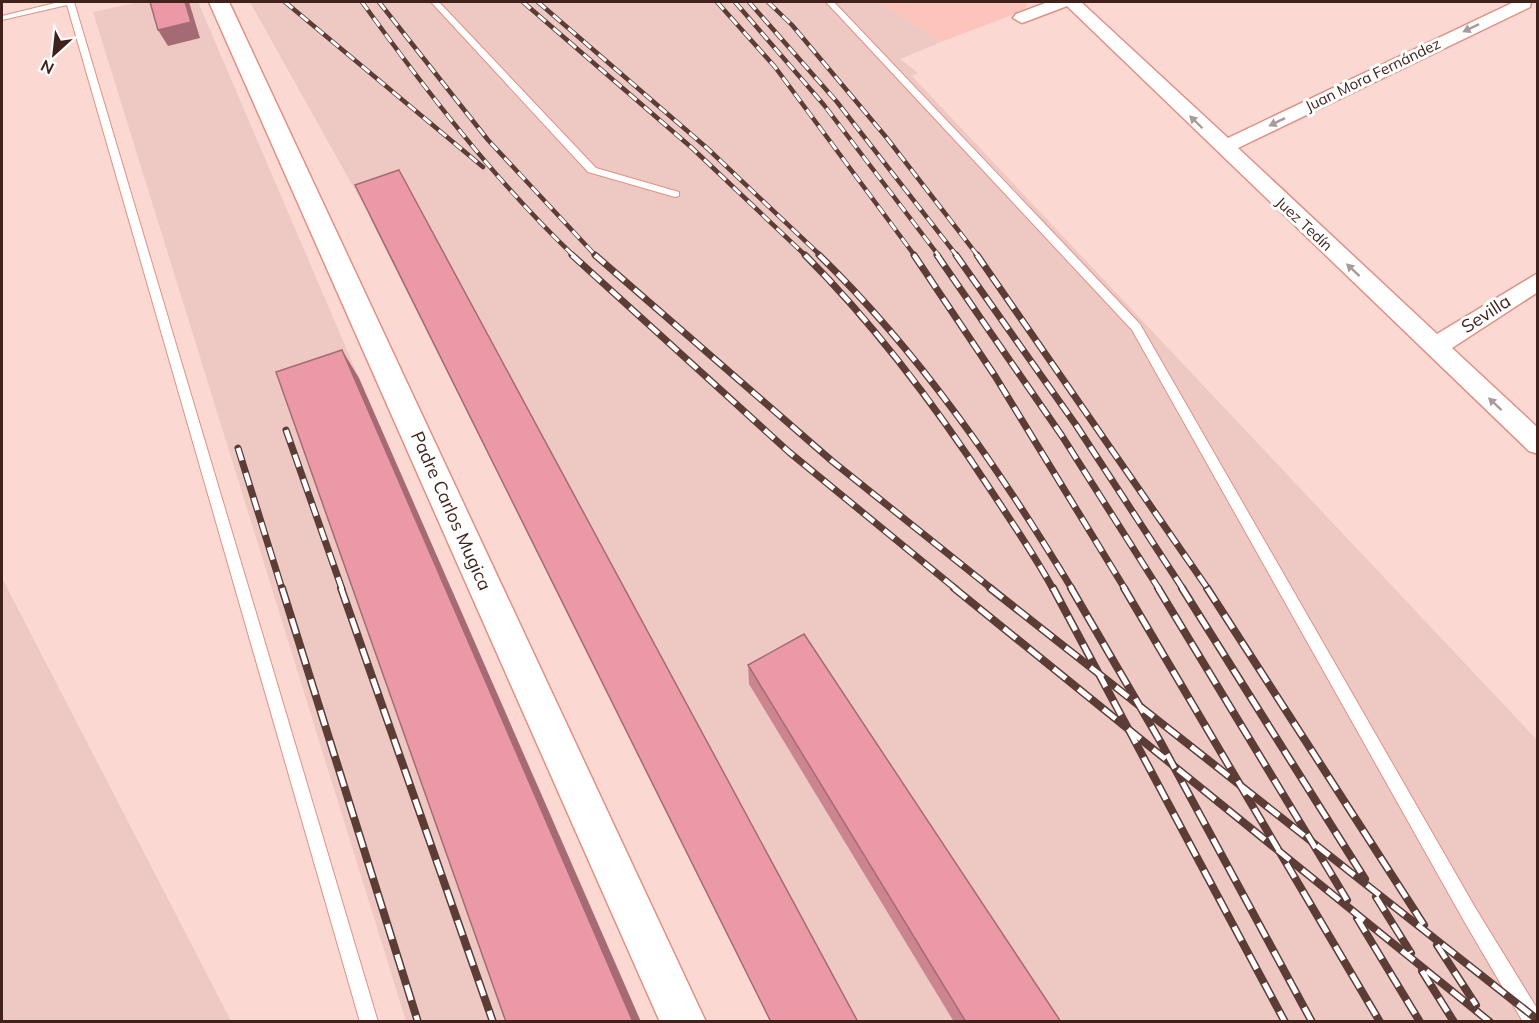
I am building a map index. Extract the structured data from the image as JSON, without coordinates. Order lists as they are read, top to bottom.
{
  "streets": {
    "street": [
      "Juan Mora Fernández",
      "Juez Tedín",
      "Sevilla",
      "Padre Carlos Mugica"
    ]
  },
  "crossings": [
    ["Juan Mora Fernández", "Juez Tedín"],
    ["Juez Tedín", "Sevilla"]
  ],
  "one_way": ["Juan Mora Fernández", "Juez Tedín"],
  "north": "bottom left"
}
